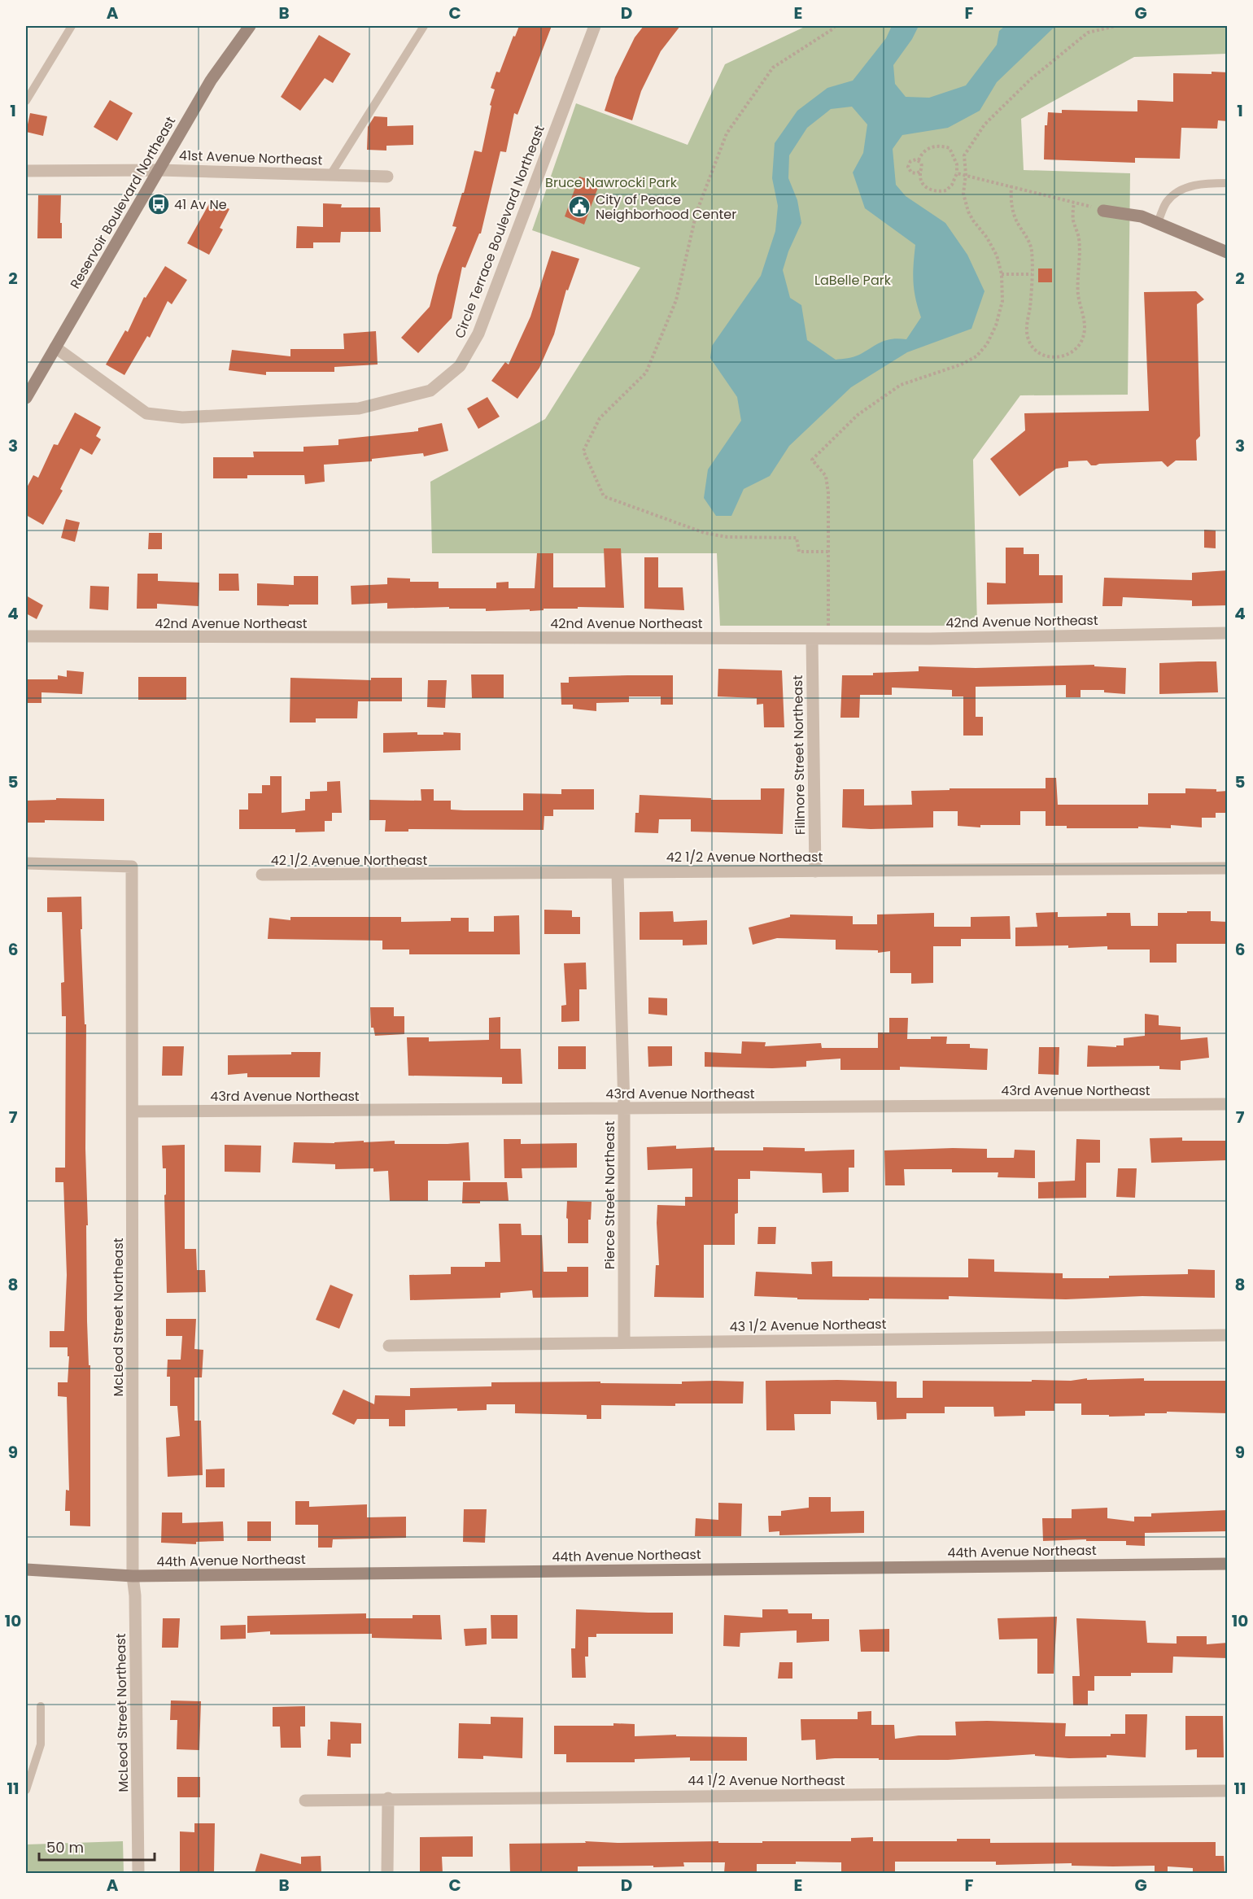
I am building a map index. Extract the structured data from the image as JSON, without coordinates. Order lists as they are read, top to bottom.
{
  "streets": {
    "street": [
      "41st Avenue Northeast",
      "Reservoir Boulevard Northeast",
      "Circle Terrace Boulevard Northeast",
      "42nd Avenue Northeast",
      "Fillmore Street Northeast",
      "42 1/2 Avenue Northeast",
      "43rd Avenue Northeast",
      "Pierce Street Northeast",
      "McLeod Street Northeast",
      "43 1/2 Avenue Northeast",
      "44th Avenue Northeast",
      "44 1/2 Avenue Northeast"
    ]
  },
  "crossings": [
    ["41st Avenue Northeast", "Reservoir Boulevard Northeast"],
    ["Reservoir Boulevard Northeast", "Circle Terrace Boulevard Northeast"],
    ["42nd Avenue Northeast", "Fillmore Street Northeast"],
    ["Fillmore Street Northeast", "42 1/2 Avenue Northeast"],
    ["42 1/2 Avenue Northeast", "Pierce Street Northeast"],
    ["43rd Avenue Northeast", "Pierce Street Northeast"],
    ["43rd Avenue Northeast", "McLeod Street Northeast"],
    ["Pierce Street Northeast", "43 1/2 Avenue Northeast"],
    ["McLeod Street Northeast", "44th Avenue Northeast"]
  ],
  "parks": ["Bruce Nawrocki Park", "LaBelle Park"],
  "places": {
    "bus stop": ["41 Av Ne"],
    "public building": ["City of Peace Neighborhood Center"]
  },
  "scale_bar": "50 m",
  "grid": {
    "columns": [
      "A",
      "B",
      "C",
      "D",
      "E",
      "F",
      "G"
    ],
    "rows": [
      "1",
      "2",
      "3",
      "4",
      "5",
      "6",
      "7",
      "8",
      "9",
      "10",
      "11"
    ]
  }
}
